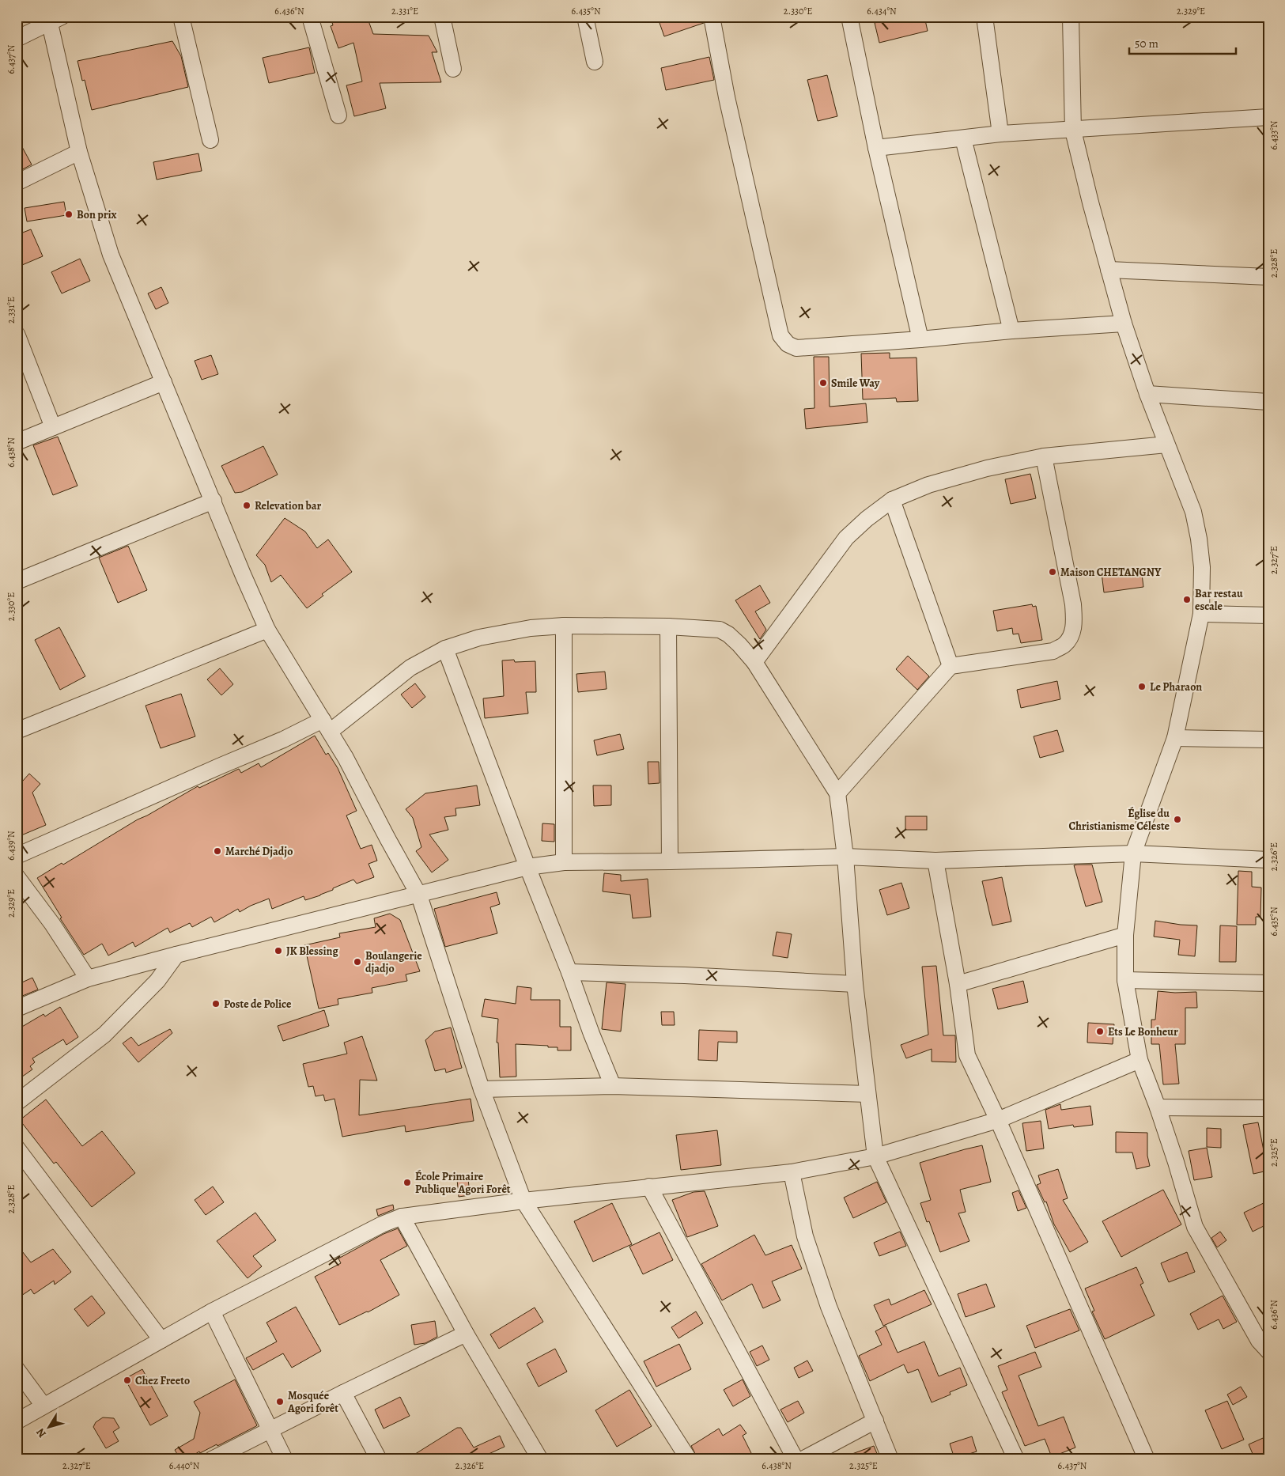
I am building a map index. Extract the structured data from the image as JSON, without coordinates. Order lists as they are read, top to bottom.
{
  "places": [
    "Bon prix",
    "Smile Way",
    "Relevation bar",
    "Maison CHETANGNY",
    "Bar restau escale",
    "Le Pharaon",
    "Église du Christianisme Céleste",
    "Marché Djadjo",
    "JK Blessing",
    "Boulangerie djadjo",
    "Poste de Police",
    "Ets Le Bonheur",
    "École Primaire Publique Agori Forêt",
    "Chez Freeto",
    "Mosquée Agori forêt"
  ],
  "scale_bar": "50 m",
  "north": "bottom left",
  "coordinates": [
    "6.436°N",
    "2.331°E",
    "6.435°N",
    "2.330°E",
    "6.434°N",
    "2.329°E",
    "6.437°N",
    "6.433°N",
    "2.328°E",
    "6.438°N",
    "2.327°E",
    "6.439°N",
    "2.326°E",
    "2.325°E",
    "6.440°N"
  ]
}
